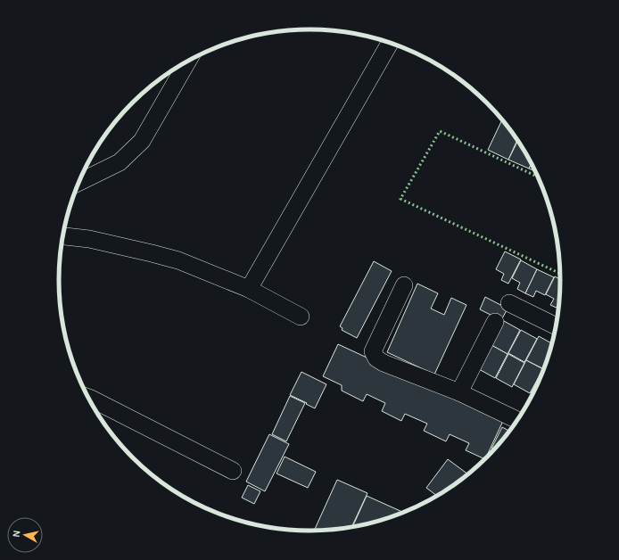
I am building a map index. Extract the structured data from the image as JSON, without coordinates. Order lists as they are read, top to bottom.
{
  "north": "left"
}
